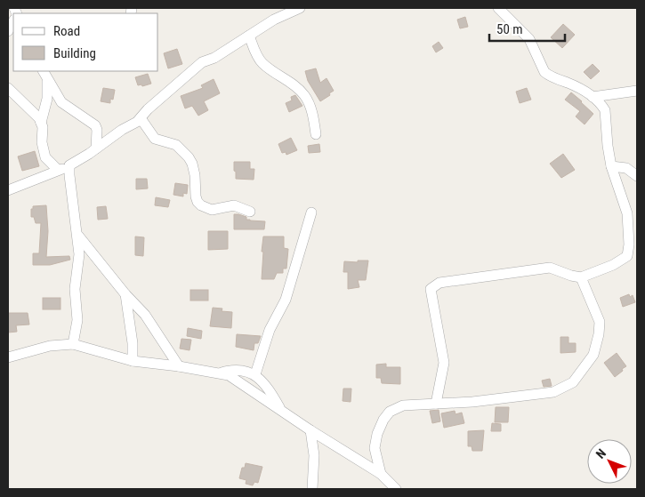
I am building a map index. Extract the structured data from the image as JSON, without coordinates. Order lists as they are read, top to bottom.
{
  "legend": ["Road", "Building"],
  "scale_bar": "50 m",
  "north": "top left"
}
